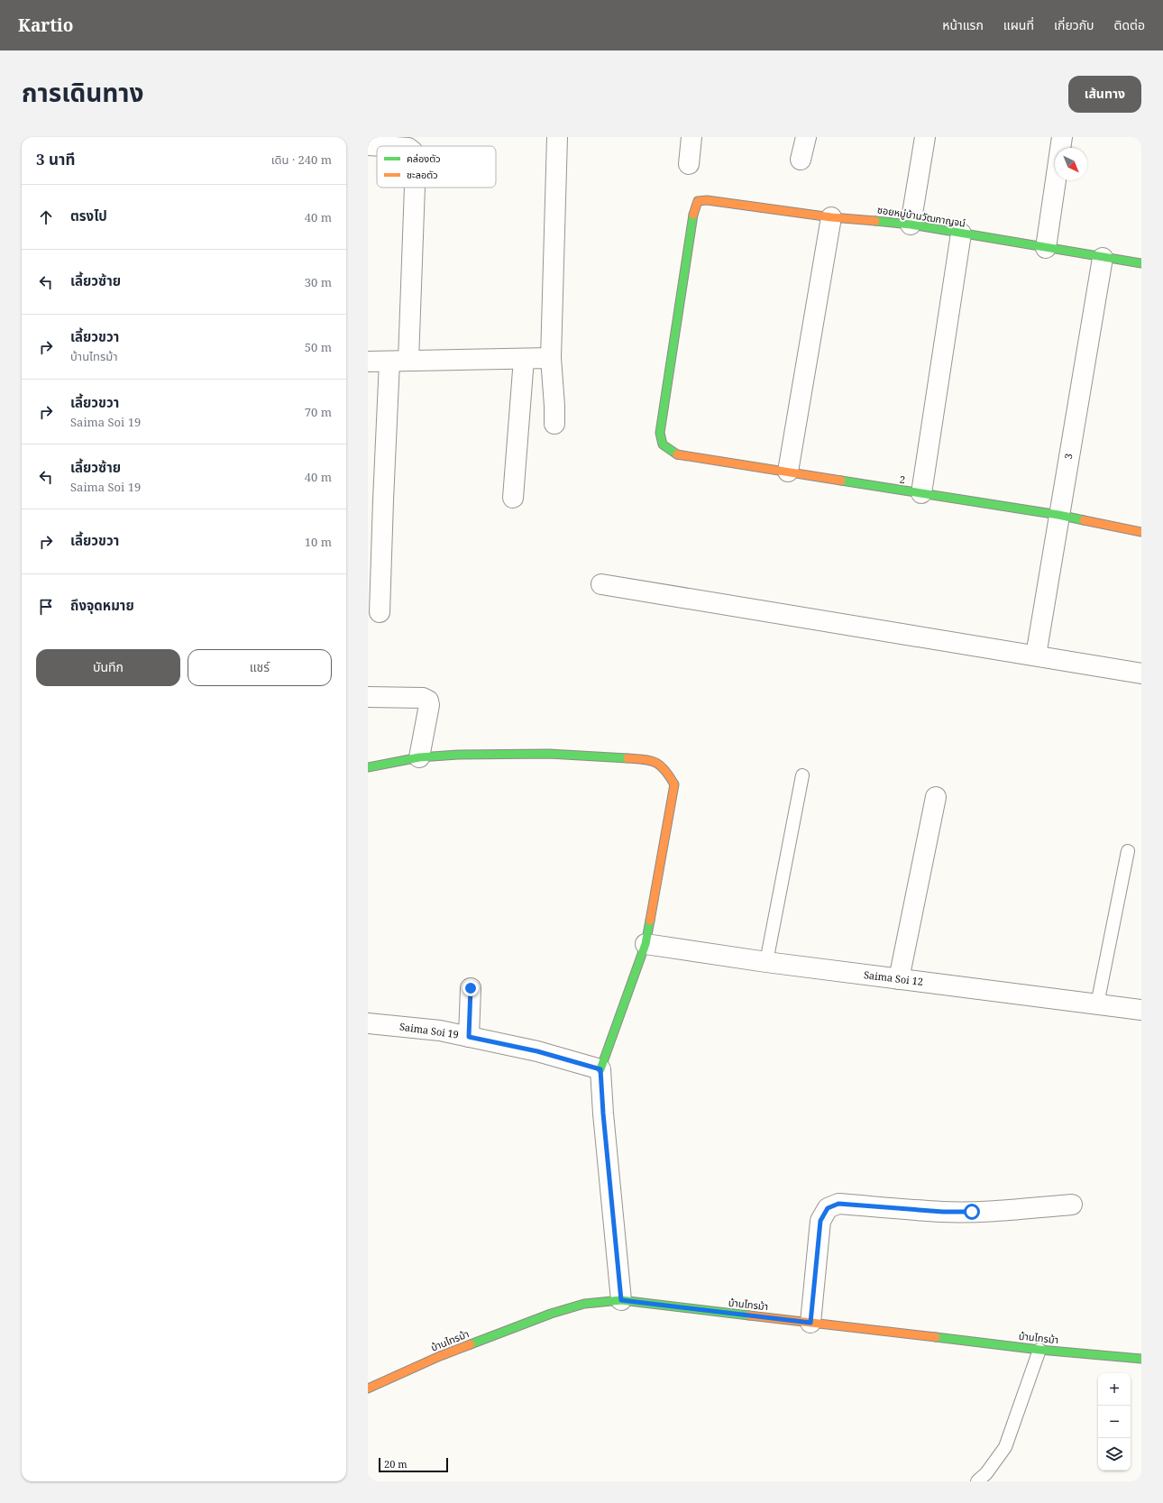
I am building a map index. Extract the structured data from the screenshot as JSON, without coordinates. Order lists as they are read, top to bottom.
{
  "streets": {
    "street": [
      "ซอยหมู่บ้านวัฒกาญจน์",
      "3",
      "2",
      "Saima Soi 12",
      "Saima Soi 19",
      "บ้านไทรม้า"
    ]
  },
  "crossings": [
    ["ซอยหมู่บ้านวัฒกาญจน์", "3"],
    ["ซอยหมู่บ้านวัฒกาญจน์", "2"],
    ["3", "2"]
  ],
  "legend": ["คล่องตัว", "ชะลอตัว"],
  "scale_bar": "20 m",
  "north": "bottom right",
  "page": {
    "header": "Kartio",
    "nav": [
      "หน้าแรก",
      "แผนที่",
      "เกี่ยวกับ",
      "ติดต่อ"
    ],
    "title": "การเดินทาง",
    "buttons": [
      "เส้นทาง",
      ["บันทึก", "แชร์"]
    ],
    "heading": ["3 นาที", "เดิน · 240 m"],
    "list": [
      ["ตรงไป", "40 m"],
      ["เลี้ยวซ้าย", "30 m"],
      ["เลี้ยวขวา", "บ้านไทรม้า", "50 m"],
      ["เลี้ยวขวา", "Saima Soi 19", "70 m"],
      ["เลี้ยวซ้าย", "Saima Soi 19", "40 m"],
      ["เลี้ยวขวา", "10 m"],
      "ถึงจุดหมาย"
    ],
    "map_buttons": ["+", "−"],
    "scale": "20 m"
  }
}
